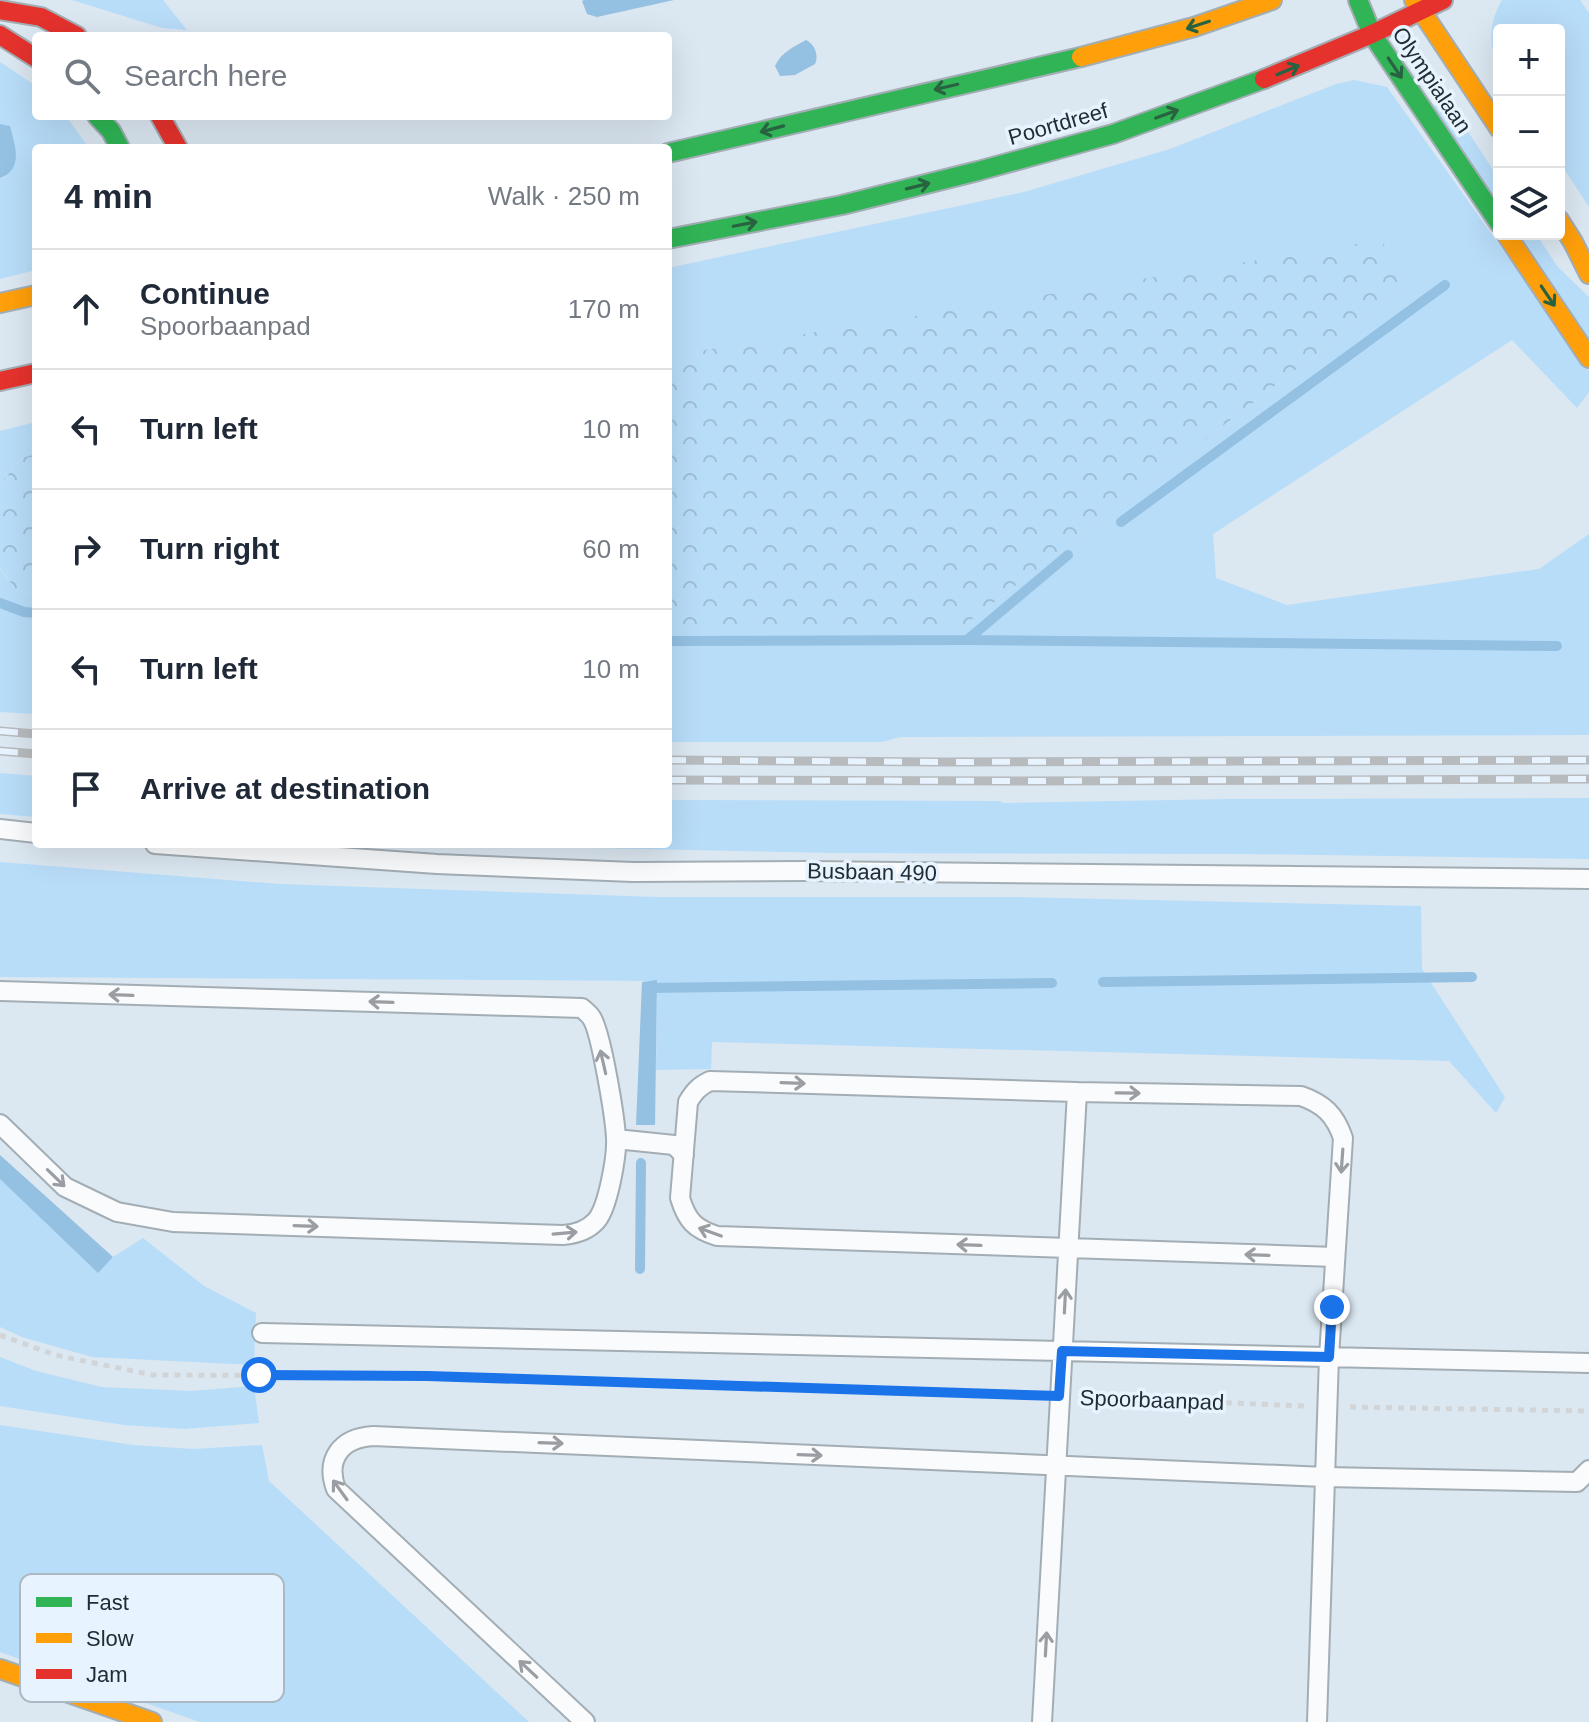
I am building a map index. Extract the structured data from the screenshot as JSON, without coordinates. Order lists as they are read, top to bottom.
{
  "streets": {
    "main road": ["Olympialaan", "Poortdreef"],
    "lane": ["Busbaan 490"],
    "path": ["Spoorbaanpad"]
  },
  "crossings": [
    ["Olympialaan", "Poortdreef"]
  ],
  "legend": ["Fast", "Slow", "Jam"],
  "page": {
    "map_buttons": ["+", "−"],
    "search": "Search here",
    "heading": ["4 min", "Walk · 250 m"],
    "list": [
      ["Continue", "Spoorbaanpad", "170 m"],
      ["Turn left", "10 m"],
      ["Turn right", "60 m"],
      ["Turn left", "10 m"],
      "Arrive at destination"
    ]
  }
}
